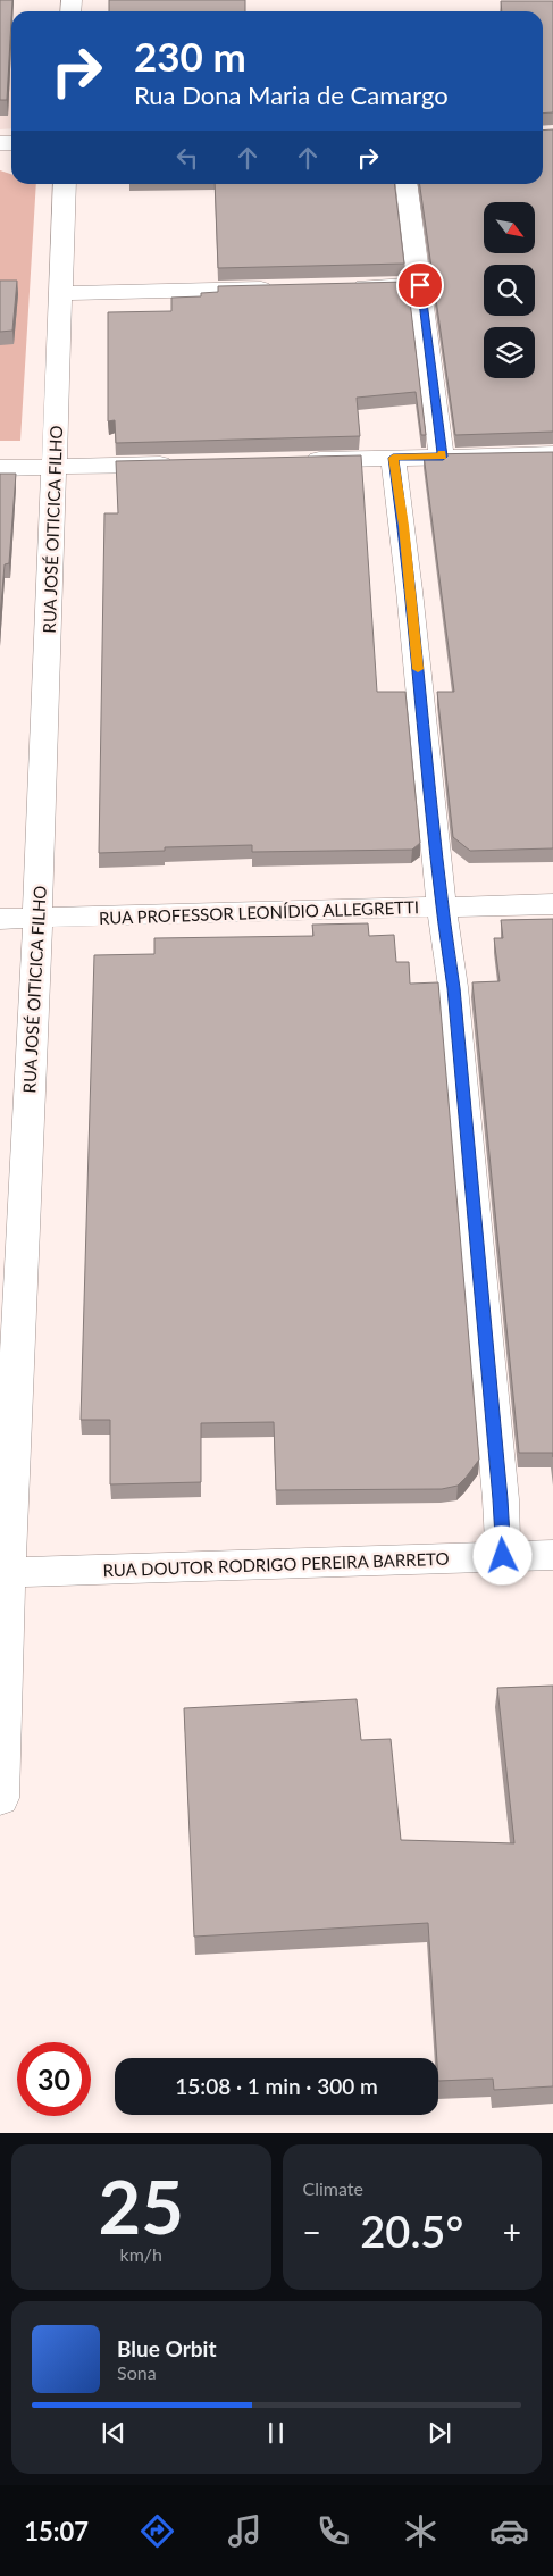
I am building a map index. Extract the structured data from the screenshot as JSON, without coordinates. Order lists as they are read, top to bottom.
{
  "streets": {
    "street": ["RUA JOSÉ OITICICA FILHO", "RUA PROFESSOR LEONÍDIO ALLEGRETTI", "RUA DOUTOR RODRIGO PEREIRA BARRETO"]
  },
  "crossings": [
    ["RUA JOSÉ OITICICA FILHO", "RUA PROFESSOR LEONÍDIO ALLEGRETTI"],
    ["RUA JOSÉ OITICICA FILHO", "RUA DOUTOR RODRIGO PEREIRA BARRETO"]
  ],
  "north": "bottom right",
  "page": {
    "turn": ["230 m", "Rua Dona Maria de Camargo"],
    "limit": "30",
    "trip": "15:08 · 1 min · 300 m",
    "tile": [
      ["25", "km/h"],
      "Climate"
    ],
    "heat": ["−", "20.5°", "+"],
    "song": ["Blue Orbit", "Sona"],
    "tabs": "15:07"
  }
}
